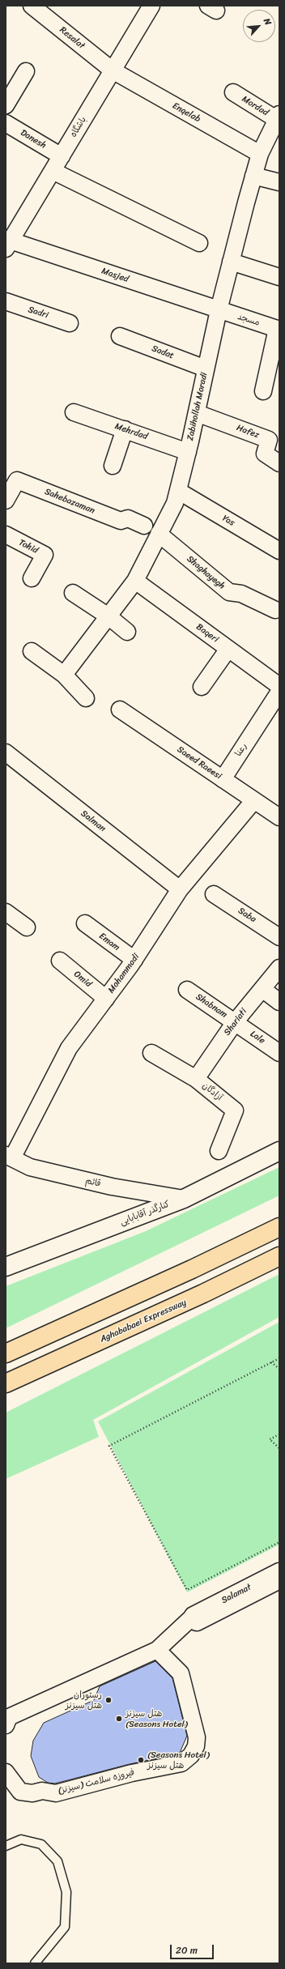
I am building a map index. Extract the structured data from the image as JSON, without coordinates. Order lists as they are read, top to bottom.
{
  "streets": {
    "highway": ["Aghababaei Expressway"],
    "main road": ["کنارگذر آقابابایی", "Salamat"],
    "street": [
      "Resalat",
      "Mordad",
      "Enqelab",
      "باشگاه",
      "Danesh",
      "Masjed",
      "Sadri",
      "مسجد",
      "Sadat",
      "Zabihollah Moradi",
      "Mehrdad",
      "Hafez",
      "Sahebazaman",
      "Yas",
      "Tohid",
      "Shaghayegh",
      "Baqeri",
      "رعنا",
      "Saeed Raeesi",
      "Salman",
      "Saba",
      "Emam",
      "Mohammadi",
      "Omid",
      "Shabnam",
      "Shariati",
      "Lale",
      "آزادگان",
      "قائم",
      "فیروزه سلامت (سیزنز)"
    ]
  },
  "crossings": [
    ["Resalat", "Enqelab"],
    ["Resalat", "باشگاه"],
    ["Mordad", "Zabihollah Moradi"],
    ["Enqelab", "باشگاه"],
    ["Enqelab", "Zabihollah Moradi"],
    ["باشگاه", "Danesh"],
    ["باشگاه", "Masjed"],
    ["Masjed", "مسجد"],
    ["Masjed", "Zabihollah Moradi"],
    ["مسجد", "Zabihollah Moradi"],
    ["Sadat", "Zabihollah Moradi"],
    ["Zabihollah Moradi", "Mehrdad"],
    ["Zabihollah Moradi", "Hafez"],
    ["Zabihollah Moradi", "Yas"],
    ["Zabihollah Moradi", "Shaghayegh"],
    ["Zabihollah Moradi", "Baqeri"],
    ["رعنا", "Saeed Raeesi"],
    ["Saeed Raeesi", "Mohammadi"],
    ["Salman", "Mohammadi"],
    ["Emam", "Mohammadi"],
    ["Mohammadi", "Omid"],
    ["Mohammadi", "قائم"],
    ["Shabnam", "Shariati"],
    ["Shabnam", "Lale"],
    ["Shariati", "Lale"],
    ["Shariati", "آزادگان"],
    ["قائم", "کنارگذر آقابابایی"]
  ],
  "places": ["رستوران هتل سیزنز", "هتل سیزنز (Seasons Hotel)", "(Seasons Hotel) هتل سیزنز"],
  "scale_bar": "20 m",
  "north": "top right"
}
